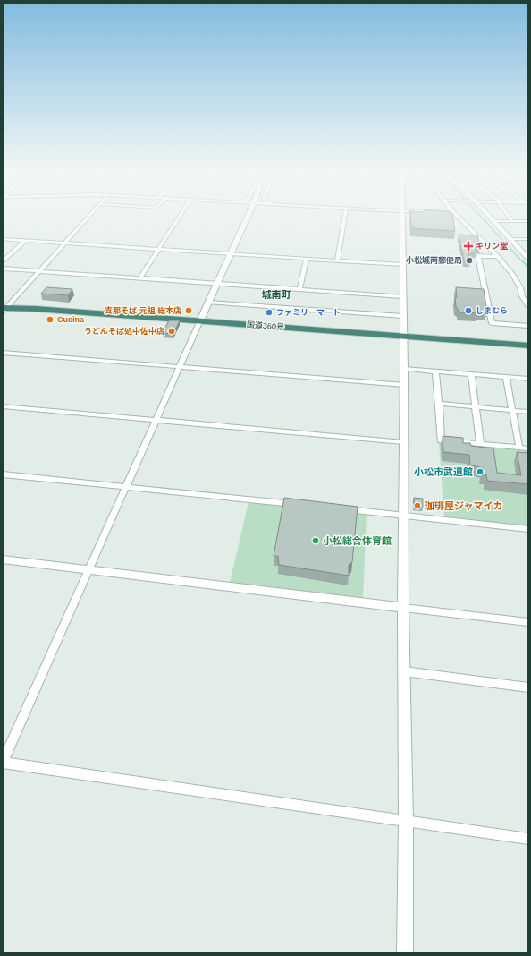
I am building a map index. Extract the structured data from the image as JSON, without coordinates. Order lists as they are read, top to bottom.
{
  "streets": {
    "highway": ["国道360号"]
  },
  "districts": ["城南町"],
  "places": {
    "health": ["キリン堂"],
    "other": [
      "小松城南郵便局",
      "支那そば 元祖 総本店",
      "しまむら",
      "ファミリーマート",
      "Cucina",
      "うどんそば処中佐中店",
      "小松市武道館",
      "珈琲屋ジャマイカ",
      "小松総合体育館"
    ]
  }
}
